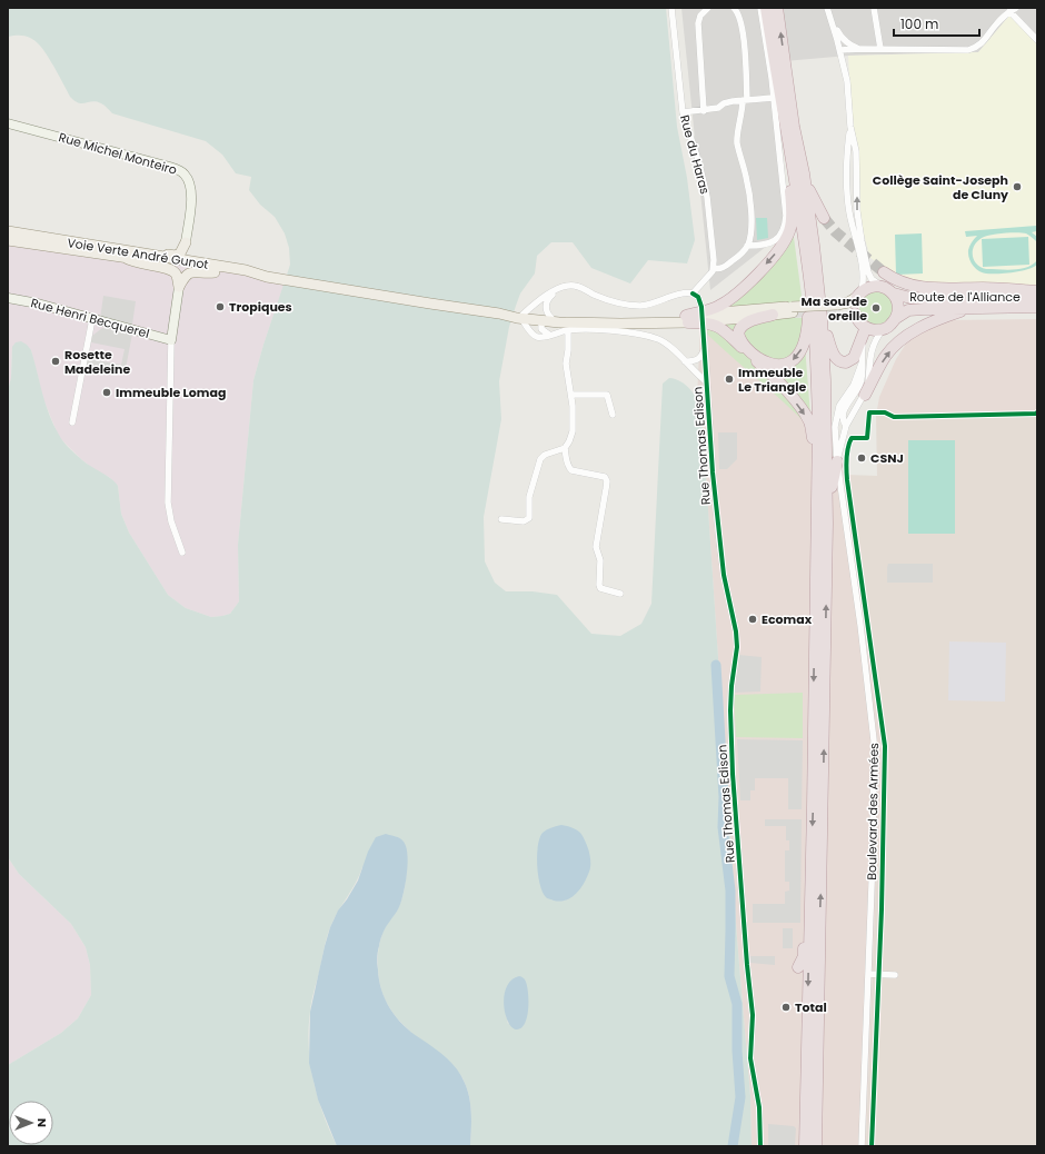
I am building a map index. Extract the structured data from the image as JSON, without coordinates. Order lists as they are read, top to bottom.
{
  "streets": {
    "highway": ["Route de l'Alliance"],
    "main road": ["Voie Verte André Gunot"],
    "street": [
      "Rue Michel Monteiro",
      "Rue du Haras",
      "Rue Henri Becquerel",
      "Rue Thomas Edison",
      "Boulevard des Armées"
    ]
  },
  "places": [
    "Collège Saint-Joseph de Cluny",
    "Tropiques",
    "Ma sourde oreille",
    "Rosette Madeleine",
    "Immeuble Le Triangle",
    "Immeuble Lomag",
    "CSNJ",
    "Ecomax",
    "Total"
  ],
  "scale_bar": "100 m",
  "north": "right"
}
